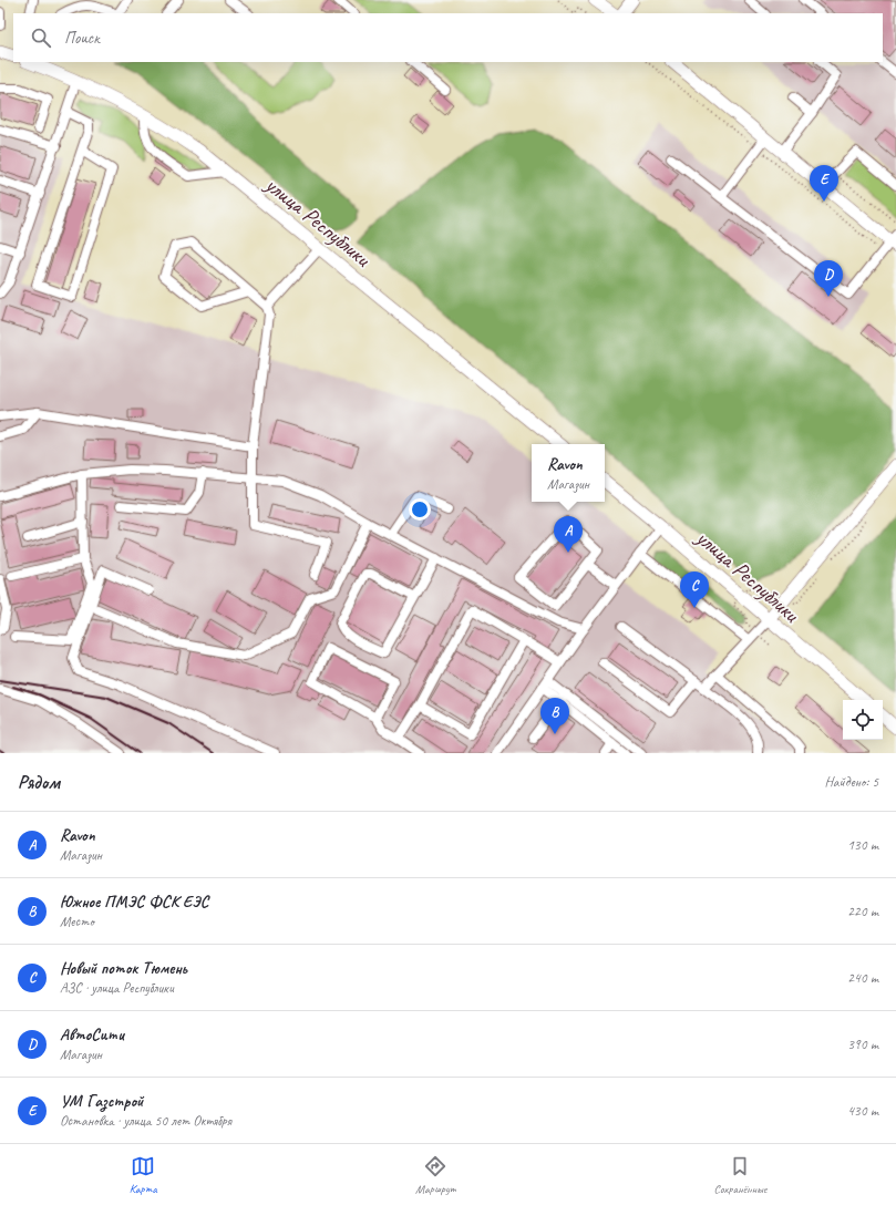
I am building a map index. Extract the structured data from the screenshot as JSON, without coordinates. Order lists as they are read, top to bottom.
{
  "streets": {
    "main road": ["улица Республики"]
  },
  "page": {
    "search": "Поиск",
    "pins": [
      "E",
      "D",
      "A",
      "C",
      "B"
    ],
    "popup": ["Ravon", "Магазин"],
    "heading": ["Рядом", "Найдено: 5"],
    "list": [
      {
        "mark": "A",
        "name": "Ravon",
        "note": "Магазин",
        "value": "130 m"
      },
      {
        "mark": "B",
        "name": "Южное ПМЭС ФСК ЕЭС",
        "note": "Место",
        "value": "220 m"
      },
      {
        "mark": "C",
        "name": "Новый поток Тюмень",
        "note": "АЗС · улица Республики",
        "value": "240 m"
      },
      {
        "mark": "D",
        "name": "АвтоСити",
        "note": "Магазин",
        "value": "390 m"
      },
      {
        "mark": "E",
        "name": "УМ Газстрой",
        "note": "Остановка · улица 50 лет Октября",
        "value": "430 m"
      }
    ],
    "nav": ["Карта", "Маршрут", "Сохранённые"]
  }
}
